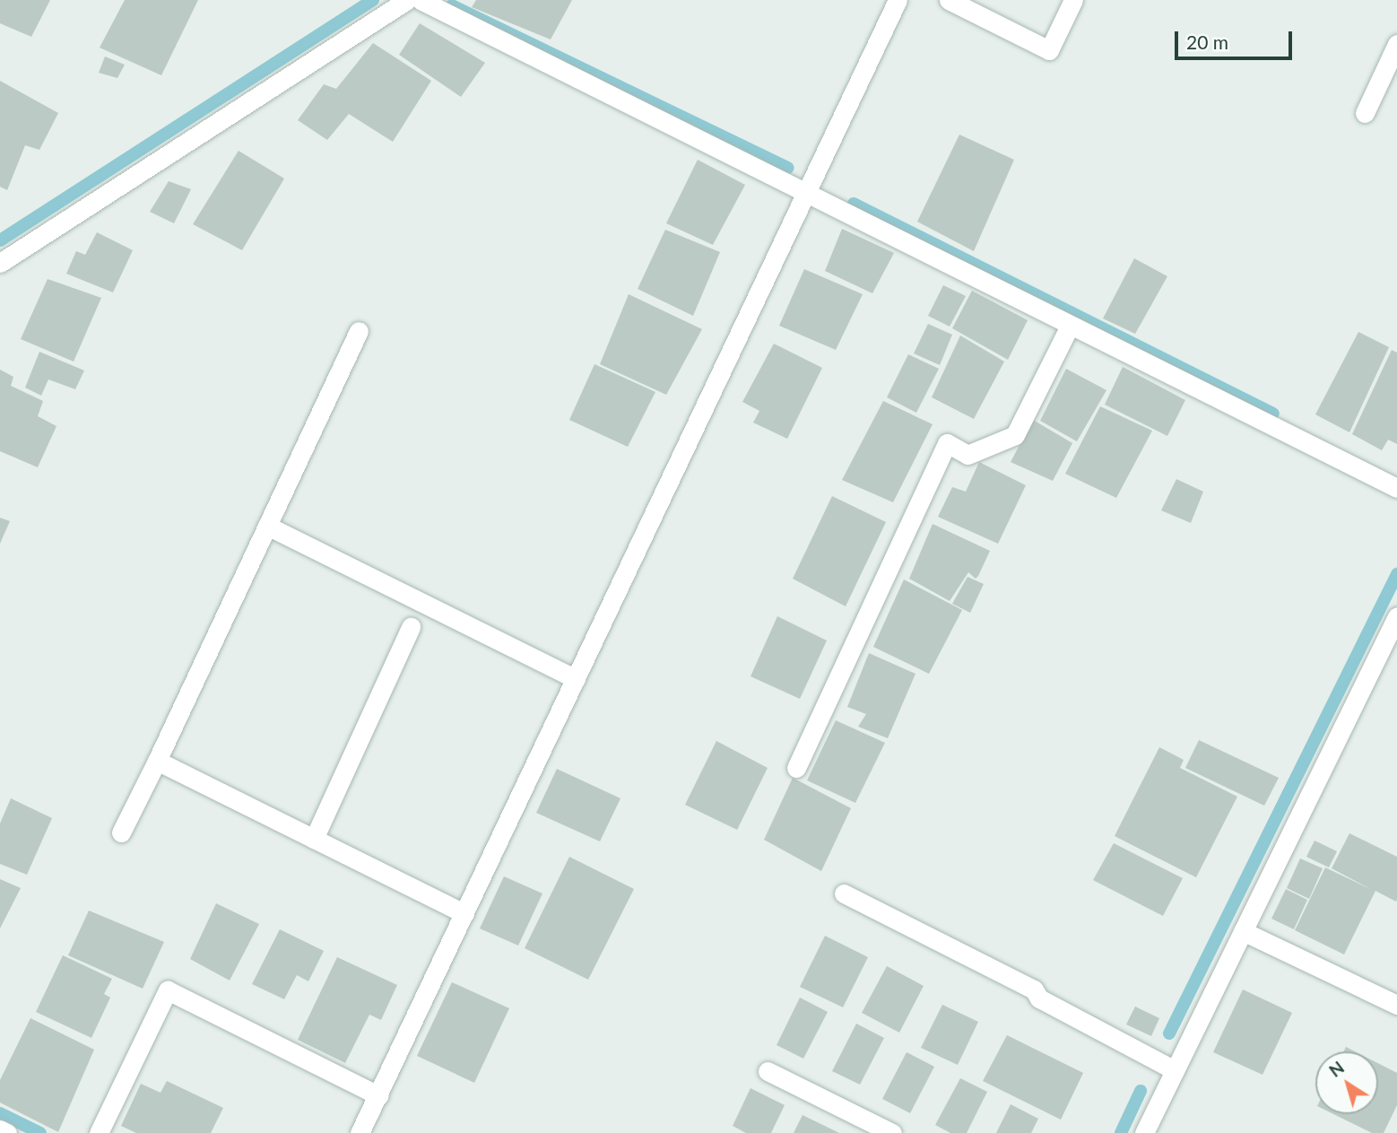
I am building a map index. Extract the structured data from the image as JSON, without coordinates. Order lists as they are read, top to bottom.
{
  "scale_bar": "20 m",
  "north": "top left"
}
